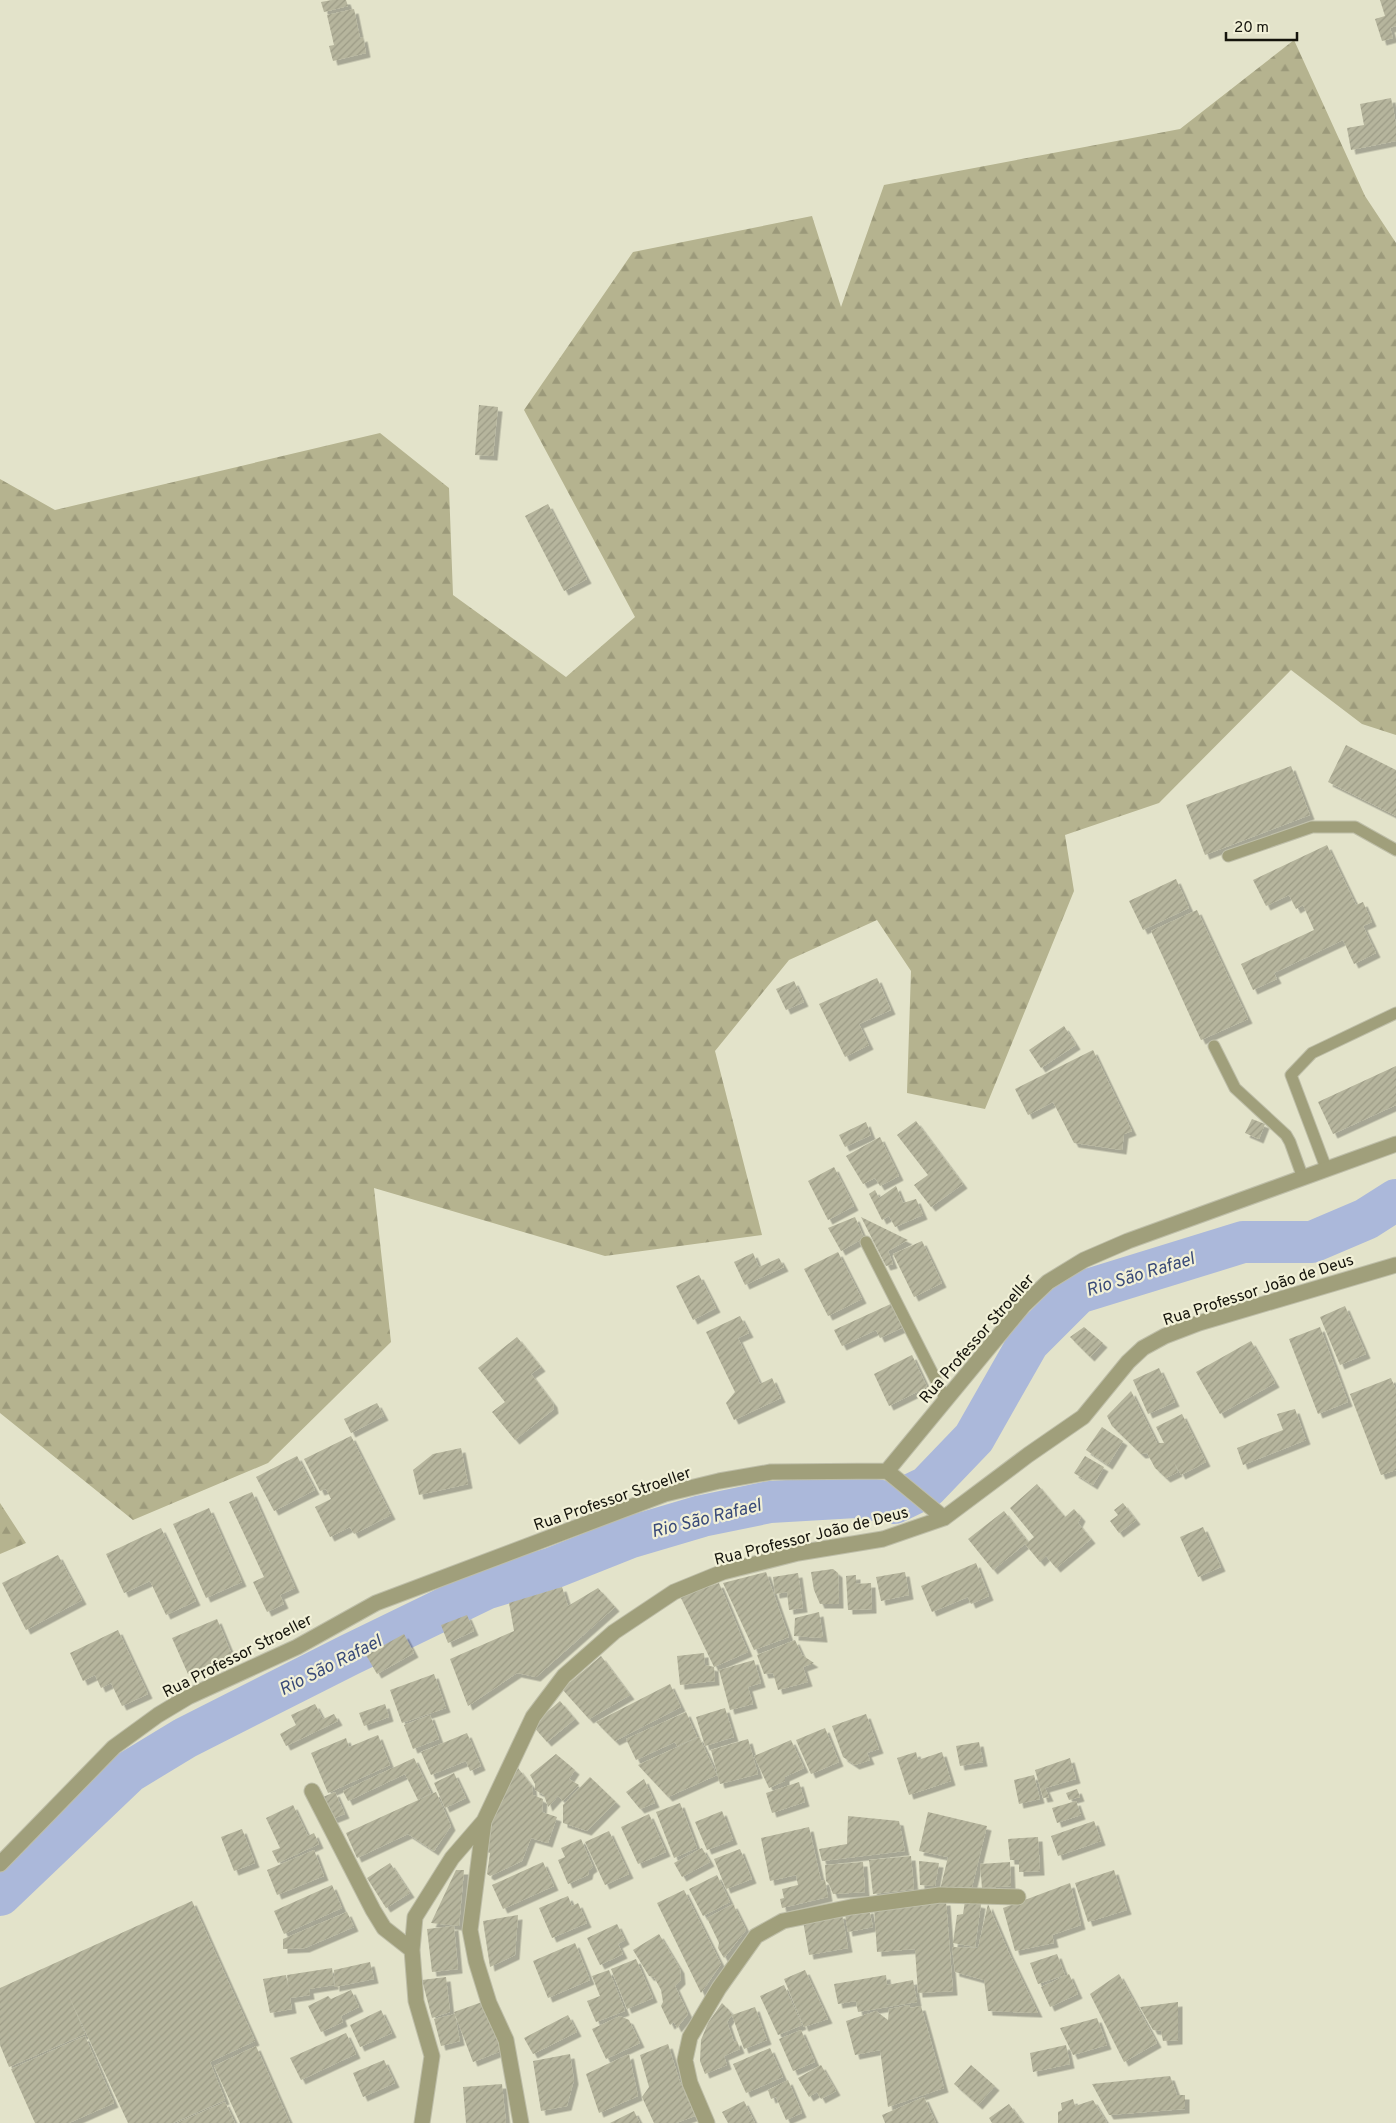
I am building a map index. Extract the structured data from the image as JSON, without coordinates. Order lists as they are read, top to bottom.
{
  "streets": {
    "street": ["Rua Professor João de Deus", "Rua Professor Stroeller"]
  },
  "water": ["Rio São Rafael"],
  "scale_bar": "20 m"
}
